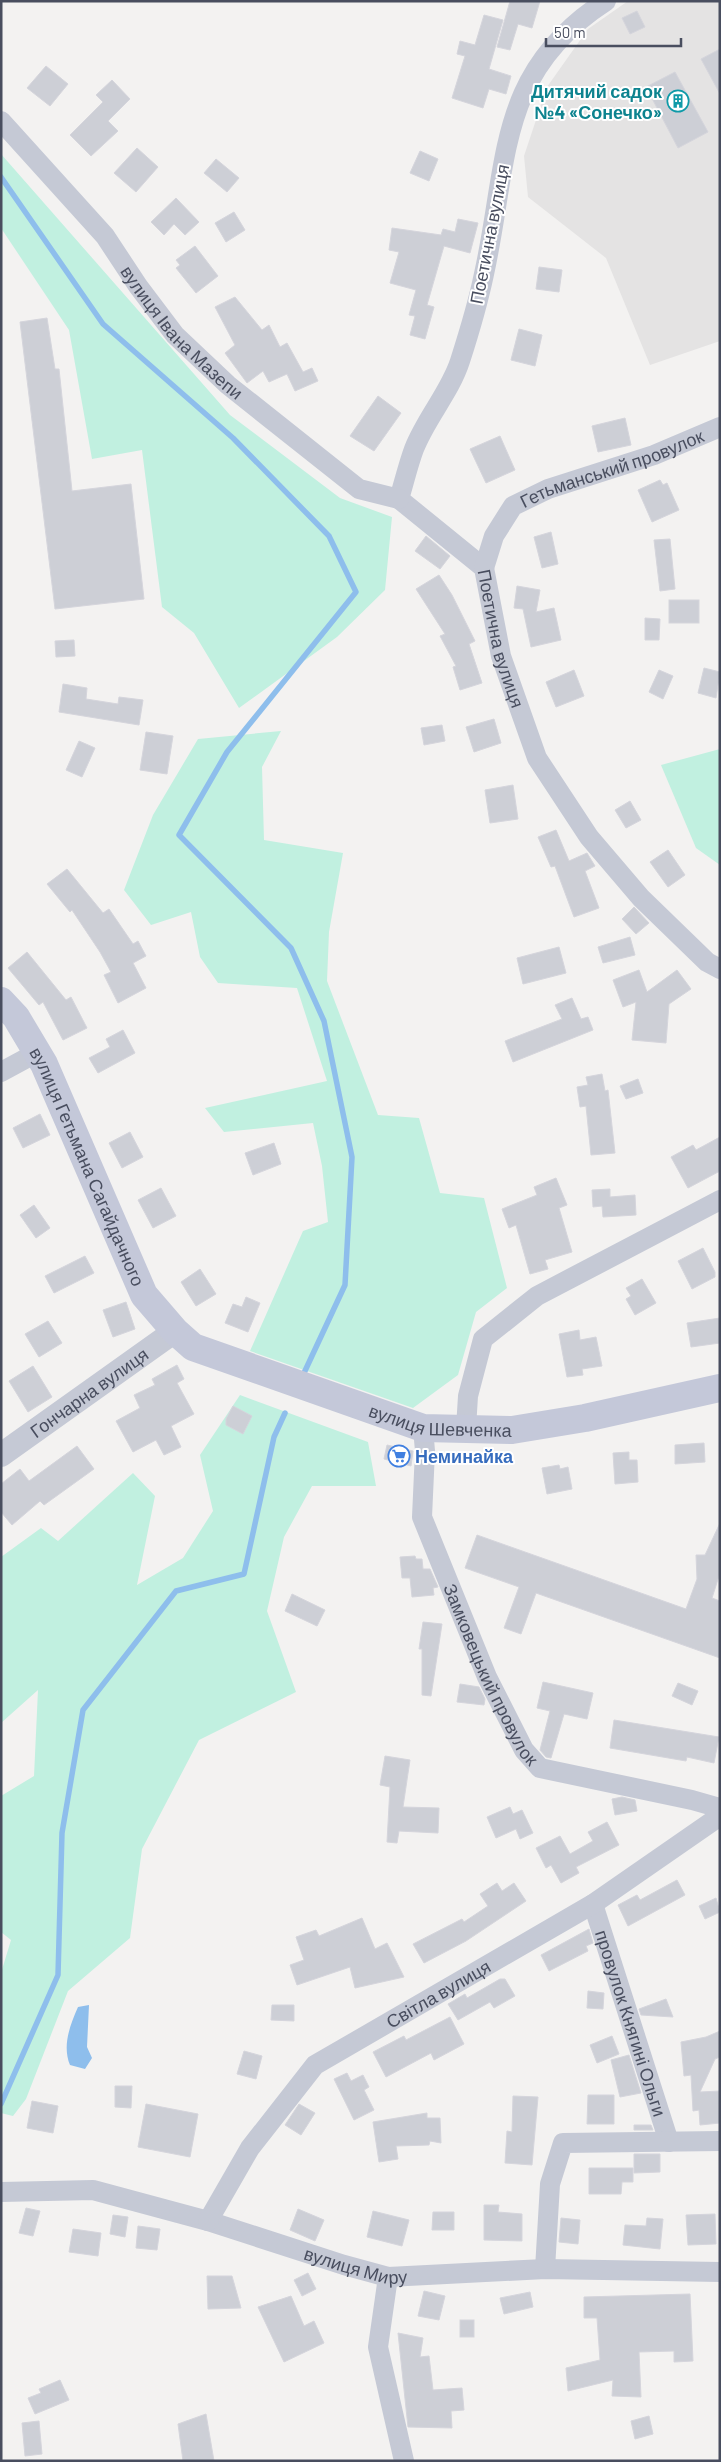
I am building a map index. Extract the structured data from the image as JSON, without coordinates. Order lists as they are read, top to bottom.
{
  "streets": {
    "main road": ["вулиця Гетьмана Сагайдачного", "вулиця Шевченка"],
    "street": [
      "Поетична вулиця",
      "вулиця Івана Мазепи",
      "Гетьманський провулок",
      "Гончарна вулиця",
      "Замковецький провулок",
      "Світла вулиця",
      "провулок Княгині Ольги",
      "вулиця Миру"
    ]
  },
  "crossings": [
    ["Поетична вулиця", "вулиця Івана Мазепи"],
    ["Поетична вулиця", "Гетьманський провулок"],
    ["вулиця Гетьмана Сагайдачного", "Гончарна вулиця"],
    ["вулиця Гетьмана Сагайдачного", "вулиця Шевченка"],
    ["Гончарна вулиця", "вулиця Шевченка"],
    ["вулиця Шевченка", "Замковецький провулок"],
    ["Світла вулиця", "провулок Княгині Ольги"],
    ["Світла вулиця", "вулиця Миру"],
    ["провулок Княгині Ольги", "вулиця Миру"]
  ],
  "places": {
    "building": ["Дитячий садок №4 «Сонечко»"],
    "supermarket": ["Неминайка"]
  },
  "scale_bar": "50 m"
}
